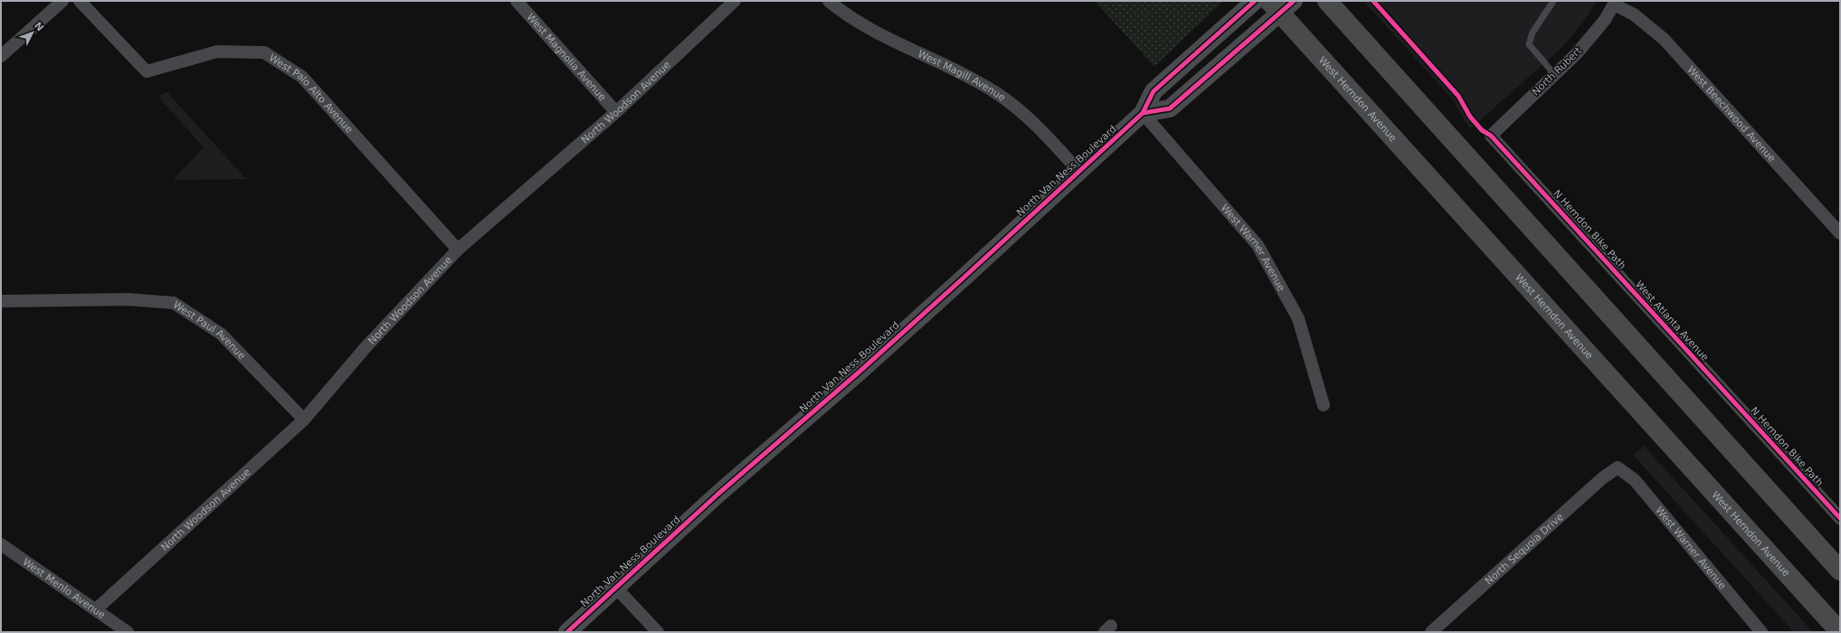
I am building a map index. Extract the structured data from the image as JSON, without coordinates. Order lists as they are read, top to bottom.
{
  "streets": {
    "main road": ["West Herndon Avenue"],
    "street": [
      "West Magnolia Avenue",
      "North Rubert",
      "West Magill Avenue",
      "West Palo Alto Avenue",
      "North Woodson Avenue",
      "West Beechwood Avenue",
      "North Van Ness Boulevard",
      "West Warner Avenue",
      "West Atlanta Avenue",
      "West Paul Avenue",
      "North Sequoia Drive",
      "West Menlo Avenue"
    ],
    "cycle path": ["N Herndon Bike Path"]
  },
  "crossings": [
    ["West Magnolia Avenue", "North Woodson Avenue"],
    ["North Rubert", "West Beechwood Avenue"],
    ["North Rubert", "West Atlanta Avenue"],
    ["West Magill Avenue", "North Van Ness Boulevard"],
    ["West Palo Alto Avenue", "North Woodson Avenue"],
    ["North Woodson Avenue", "West Paul Avenue"],
    ["North Woodson Avenue", "West Menlo Avenue"],
    ["North Van Ness Boulevard", "West Warner Avenue"],
    ["West Warner Avenue", "North Sequoia Drive"]
  ],
  "north": "top right"
}
